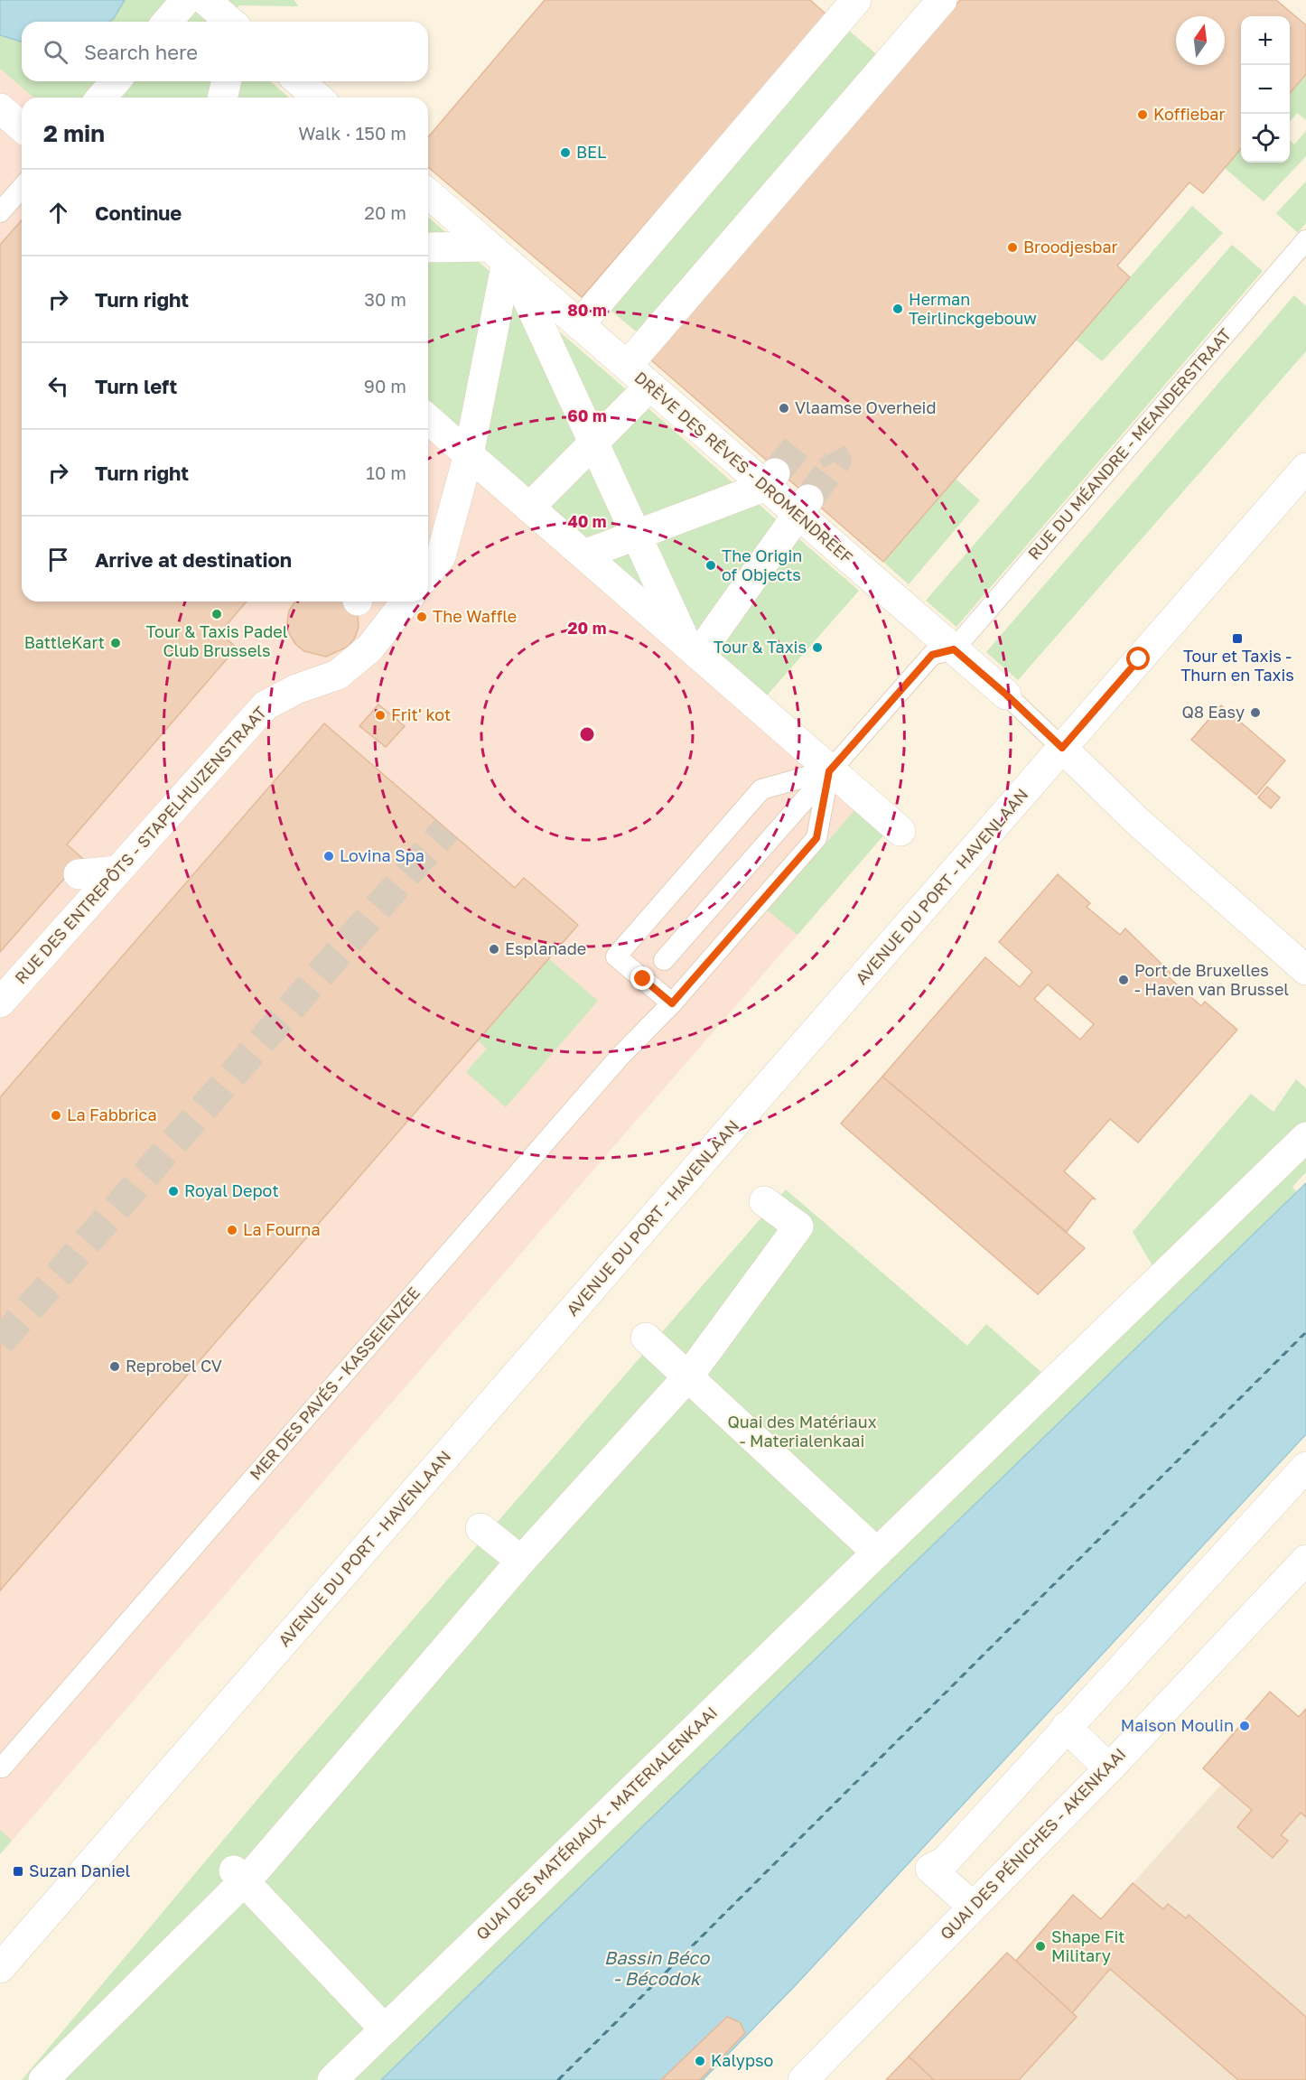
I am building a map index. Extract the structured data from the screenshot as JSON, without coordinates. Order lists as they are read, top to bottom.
{
  "streets": {
    "street": [
      "DRÈVE DES RÊVES - DROMENDREEF",
      "RUE DES ENTREPÔTS - STAPELHUIZENSTRAAT",
      "AVENUE DU PORT - HAVENLAAN",
      "QUAI DES MATÉRIAUX - MATERIALENKAAI",
      "QUAI DES PÉNICHES - AKENKAAI"
    ],
    "lane": ["RUE DU MÉANDRE - MEANDERSTRAAT", "MER DES PAVÉS - KASSEIENZEE"]
  },
  "crossings": [
    ["RUE DU MÉANDRE - MEANDERSTRAAT", "DRÈVE DES RÊVES - DROMENDREEF"],
    ["DRÈVE DES RÊVES - DROMENDREEF", "AVENUE DU PORT - HAVENLAAN"]
  ],
  "water": ["Bassin Béco - Bécodok"],
  "parks": ["Quai des Matériaux - Materialenkaai"],
  "places": {
    "other": [
      "Koffiebar",
      "BEL",
      "Broodjesbar",
      "Herman Teirlinckgebouw",
      "Vlaamse Overheid",
      "The Origin of Objects",
      "Tour & Taxis Padel Club Brussels",
      "The Waffle",
      "BattleKart",
      "Tour & Taxis",
      "Q8 Easy",
      "Frit' kot",
      "Lovina Spa",
      "Esplanade",
      "Port de Bruxelles - Haven van Brussel",
      "La Fabbrica",
      "Royal Depot",
      "La Fourna",
      "Reprobel CV",
      "Maison Moulin",
      "Shape Fit Military",
      "Kalypso"
    ],
    "transit": ["Tour et Taxis - Thurn en Taxis", "Suzan Daniel"]
  },
  "north": "top",
  "page": {
    "map_buttons": ["+", "−"],
    "search": "Search here",
    "heading": ["2 min", "Walk · 150 m"],
    "list": [
      ["Continue", "20 m"],
      ["Turn right", "30 m"],
      ["Turn left", "90 m"],
      ["Turn right", "10 m"],
      "Arrive at destination"
    ]
  },
  "rings": [
    "80 m",
    "60 m",
    "40 m",
    "20 m"
  ]
}
